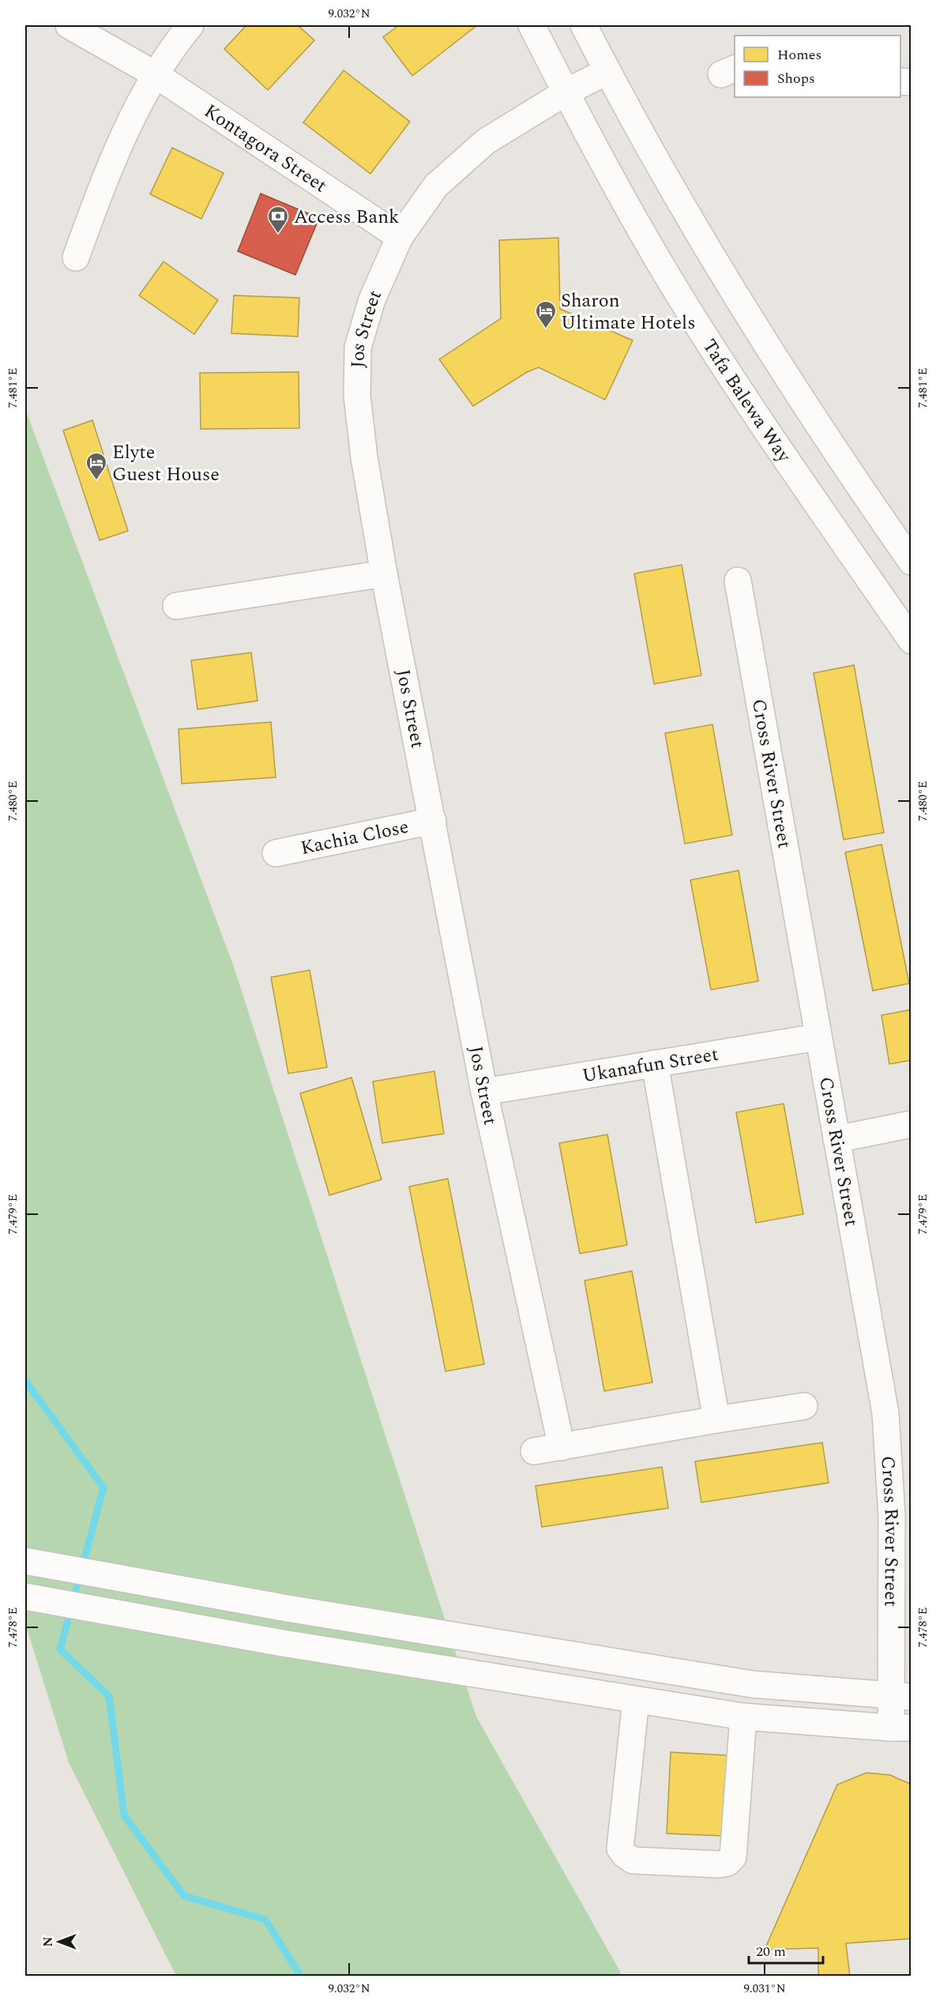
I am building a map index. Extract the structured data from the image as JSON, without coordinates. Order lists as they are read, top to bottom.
{
  "streets": {
    "street": [
      "Kontagora Street",
      "Jos Street",
      "Tafa Balewa Way",
      "Cross River Street",
      "Kachia Close",
      "Ukanafun Street"
    ]
  },
  "crossings": [
    ["Kontagora Street", "Jos Street"],
    ["Jos Street", "Tafa Balewa Way"],
    ["Jos Street", "Kachia Close"],
    ["Jos Street", "Ukanafun Street"],
    ["Cross River Street", "Ukanafun Street"]
  ],
  "places": {
    "bank": ["Access Bank"],
    "hotel": ["Sharon Ultimate Hotels", "Elyte Guest House"]
  },
  "legend": ["Homes", "Shops"],
  "scale_bar": "20 m",
  "north": "left",
  "coordinates": [
    "9.032°N",
    "7.481°E",
    "7.480°E",
    "7.479°E",
    "7.478°E",
    "9.031°N"
  ]
}
